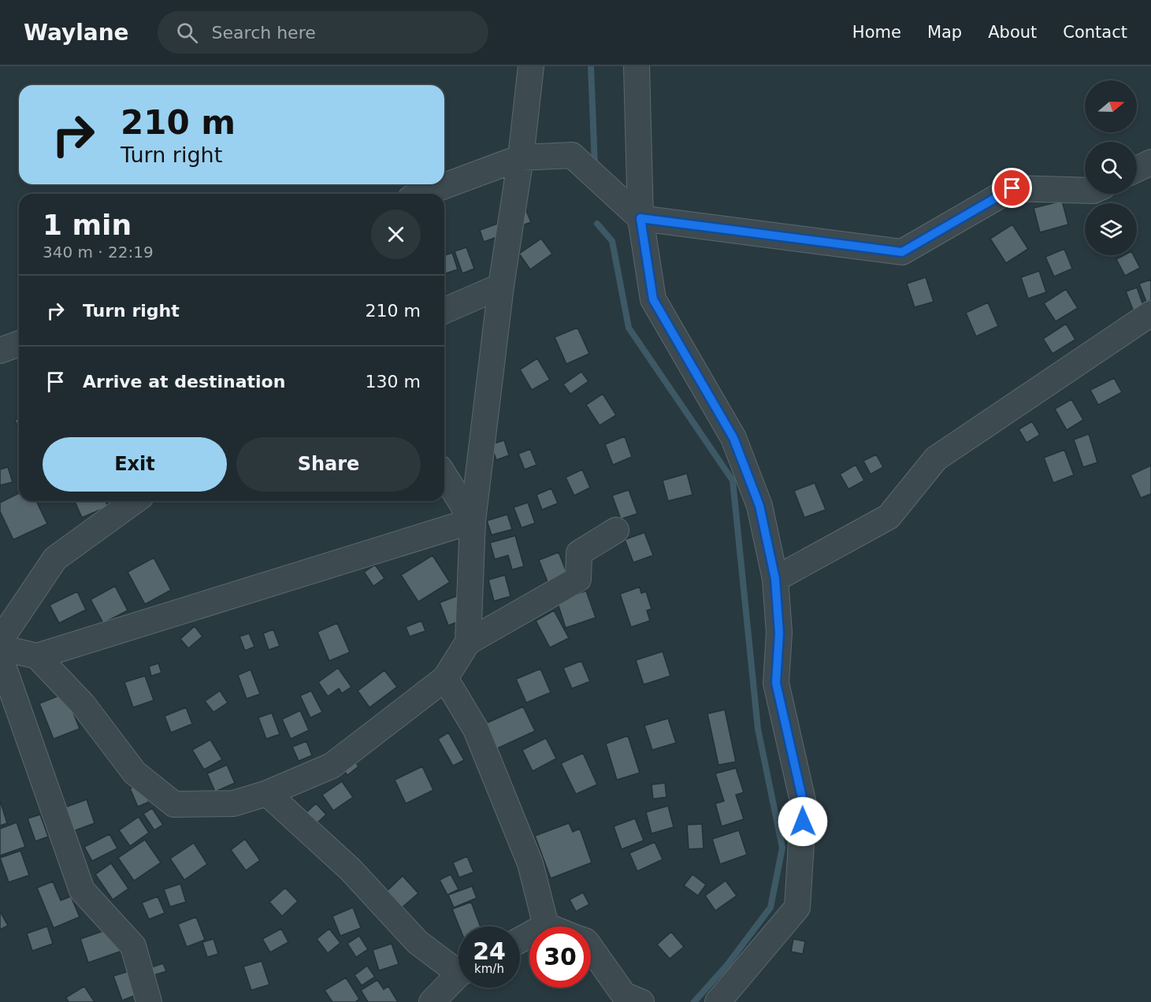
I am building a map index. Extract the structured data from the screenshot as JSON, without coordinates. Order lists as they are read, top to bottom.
{
  "north": "right",
  "page": {
    "header": "Waylane",
    "search": "Search here",
    "nav": [
      "Home",
      "Map",
      "About",
      "Contact"
    ],
    "turn": ["210 m", "Turn right"],
    "heading": ["1 min", "340 m · 22:19"],
    "list": [
      {
        "name": "Turn right",
        "value": "210 m"
      },
      {
        "name": "Arrive at destination",
        "value": "130 m"
      }
    ],
    "buttons": ["Exit", "Share"],
    "speed": "24 km/h",
    "limit": "30"
  }
}
